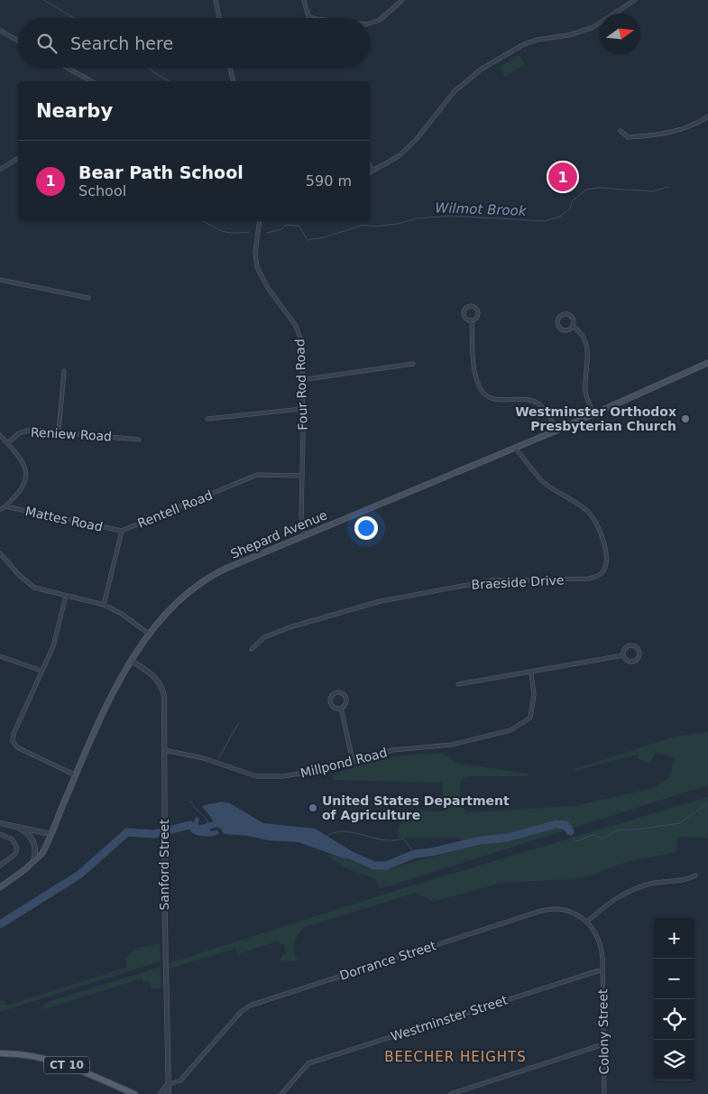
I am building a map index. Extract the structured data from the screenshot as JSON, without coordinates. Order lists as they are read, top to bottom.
{
  "streets": {
    "main road": ["Shepard Avenue", "CT 10"],
    "street": [
      "Four Rod Road",
      "Reniew Road",
      "Rentell Road",
      "Mattes Road",
      "Braeside Drive",
      "Millpond Road",
      "Sanford Street",
      "Dorrance Street",
      "Westminster Street",
      "Colony Street"
    ]
  },
  "crossings": [
    ["Four Rod Road", "Rentell Road"],
    ["Four Rod Road", "Shepard Avenue"],
    ["Rentell Road", "Mattes Road"],
    ["Shepard Avenue", "Braeside Drive"],
    ["Shepard Avenue", "Sanford Street"],
    ["Millpond Road", "Sanford Street"],
    ["Sanford Street", "Dorrance Street"],
    ["Dorrance Street", "Westminster Street"],
    ["Dorrance Street", "Colony Street"],
    ["Westminster Street", "Colony Street"]
  ],
  "districts": ["BEECHER HEIGHTS"],
  "water": ["Wilmot Brook"],
  "places": ["Westminster Orthodox Presbyterian Church", "United States Department of Agriculture"],
  "north": "right",
  "page": {
    "search": "Search here",
    "heading": "Nearby",
    "list": [
      {
        "mark": "1",
        "name": "Bear Path School",
        "note": "School",
        "value": "590 m"
      }
    ],
    "pins": "1",
    "map_buttons": ["+", "−"]
  }
}
